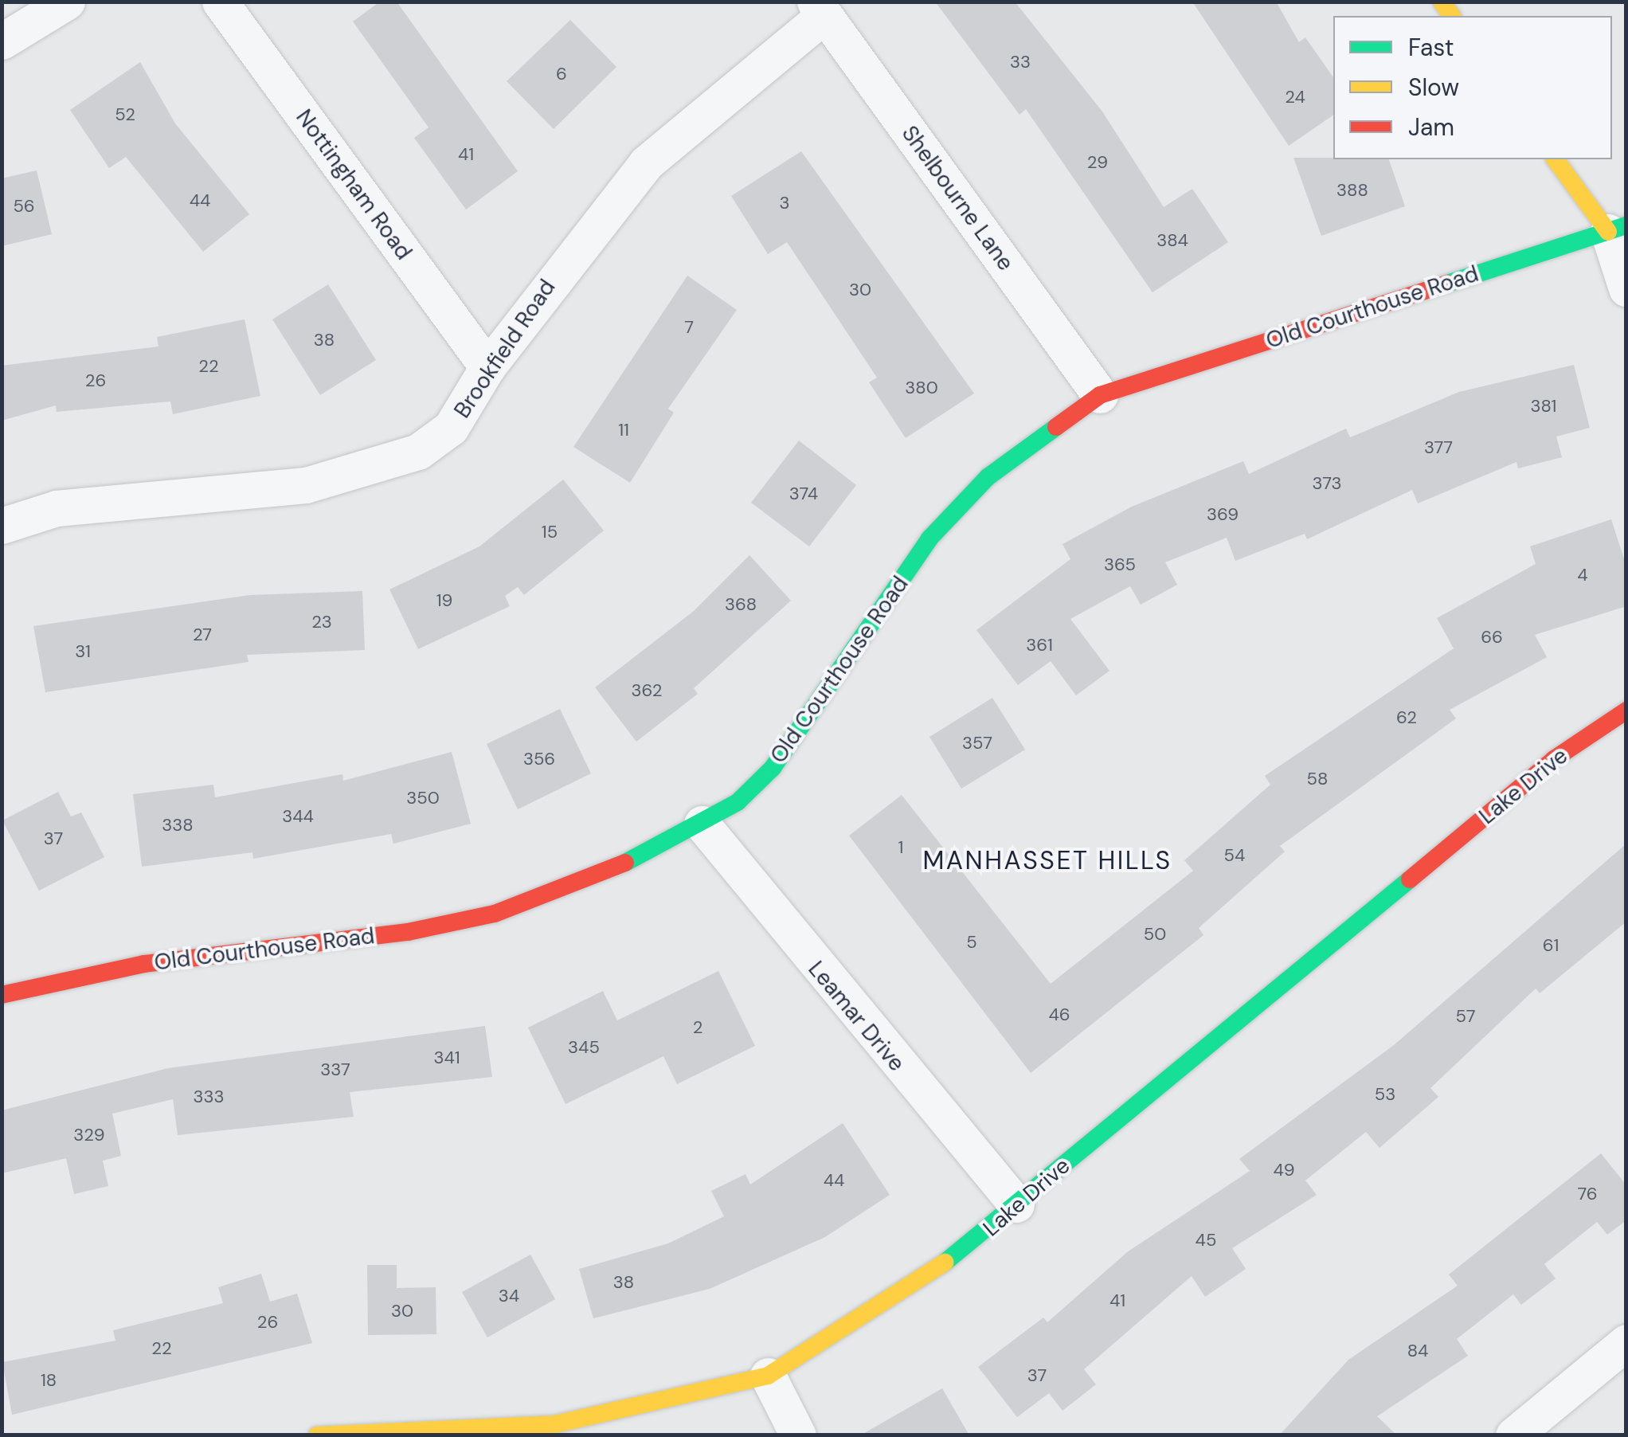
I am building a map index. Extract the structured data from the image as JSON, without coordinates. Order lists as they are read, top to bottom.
{
  "streets": {
    "street": [
      "Nottingham Road",
      "Shelbourne Lane",
      "Old Courthouse Road",
      "Brookfield Road",
      "Lake Drive",
      "Leamar Drive"
    ]
  },
  "crossings": [
    ["Nottingham Road", "Brookfield Road"],
    ["Shelbourne Lane", "Old Courthouse Road"],
    ["Shelbourne Lane", "Brookfield Road"],
    ["Old Courthouse Road", "Leamar Drive"],
    ["Lake Drive", "Leamar Drive"]
  ],
  "districts": ["MANHASSET HILLS"],
  "house_numbers": [
    "33",
    "6",
    "24",
    "52",
    "41",
    "29",
    "388",
    "44",
    "3",
    "56",
    "384",
    "30",
    "7",
    "38",
    "22",
    "26",
    "380",
    "381",
    "11",
    "377",
    "373",
    "374",
    "369",
    "15",
    "365",
    "4",
    "19",
    "368",
    "23",
    "27",
    "66",
    "361",
    "31",
    "362",
    "62",
    "357",
    "356",
    "58",
    "350",
    "344",
    "338",
    "37",
    "1",
    "54",
    "50",
    "5",
    "61",
    "46",
    "57",
    "2",
    "345",
    "341",
    "337",
    "53",
    "333",
    "329",
    "49",
    "44",
    "76",
    "45",
    "38",
    "34",
    "41",
    "30",
    "26",
    "22",
    "84",
    "37",
    "18"
  ],
  "legend": ["Fast", "Slow", "Jam"]
}
